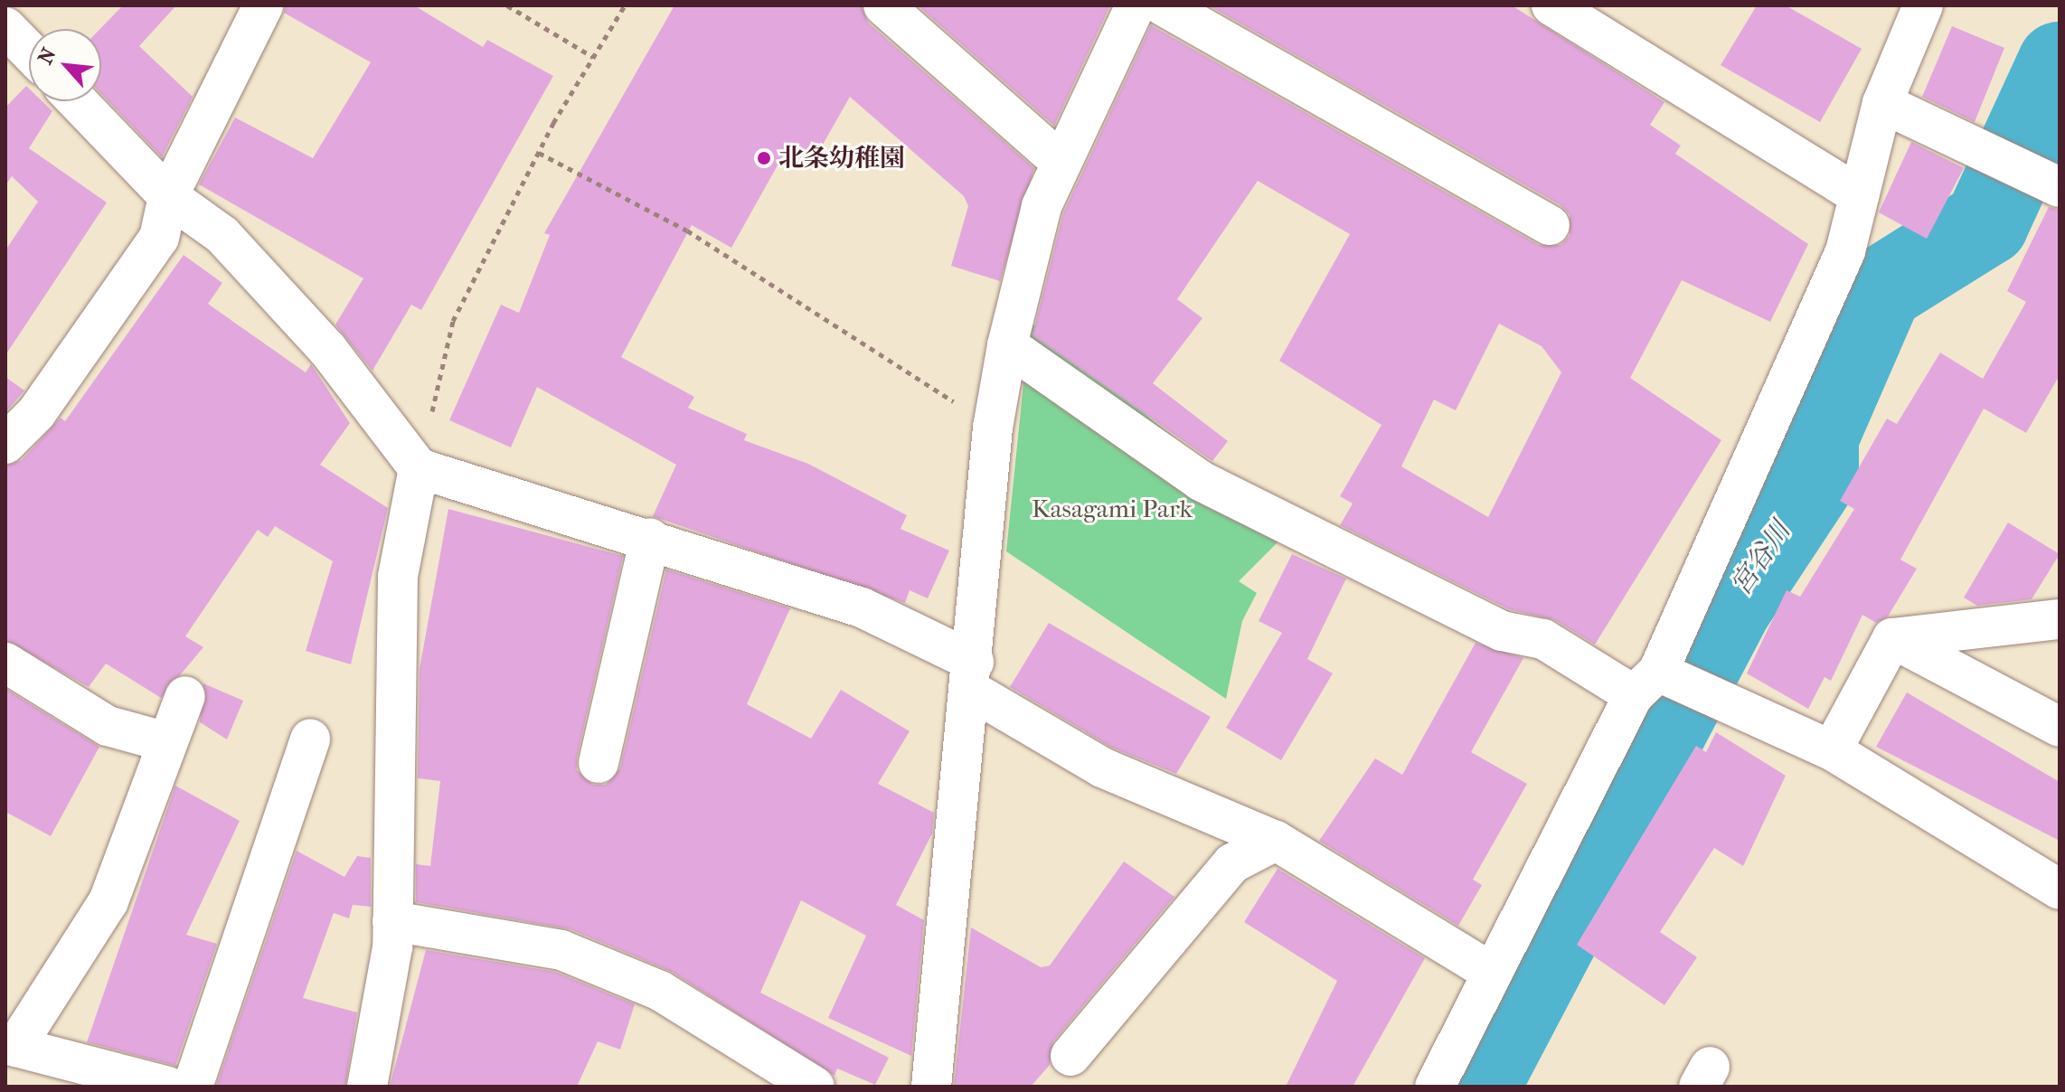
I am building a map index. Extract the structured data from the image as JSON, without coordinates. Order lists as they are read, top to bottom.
{
  "water": ["宮谷川"],
  "parks": ["Kasagami Park"],
  "places": ["北条幼稚園"],
  "north": "top left"
}
